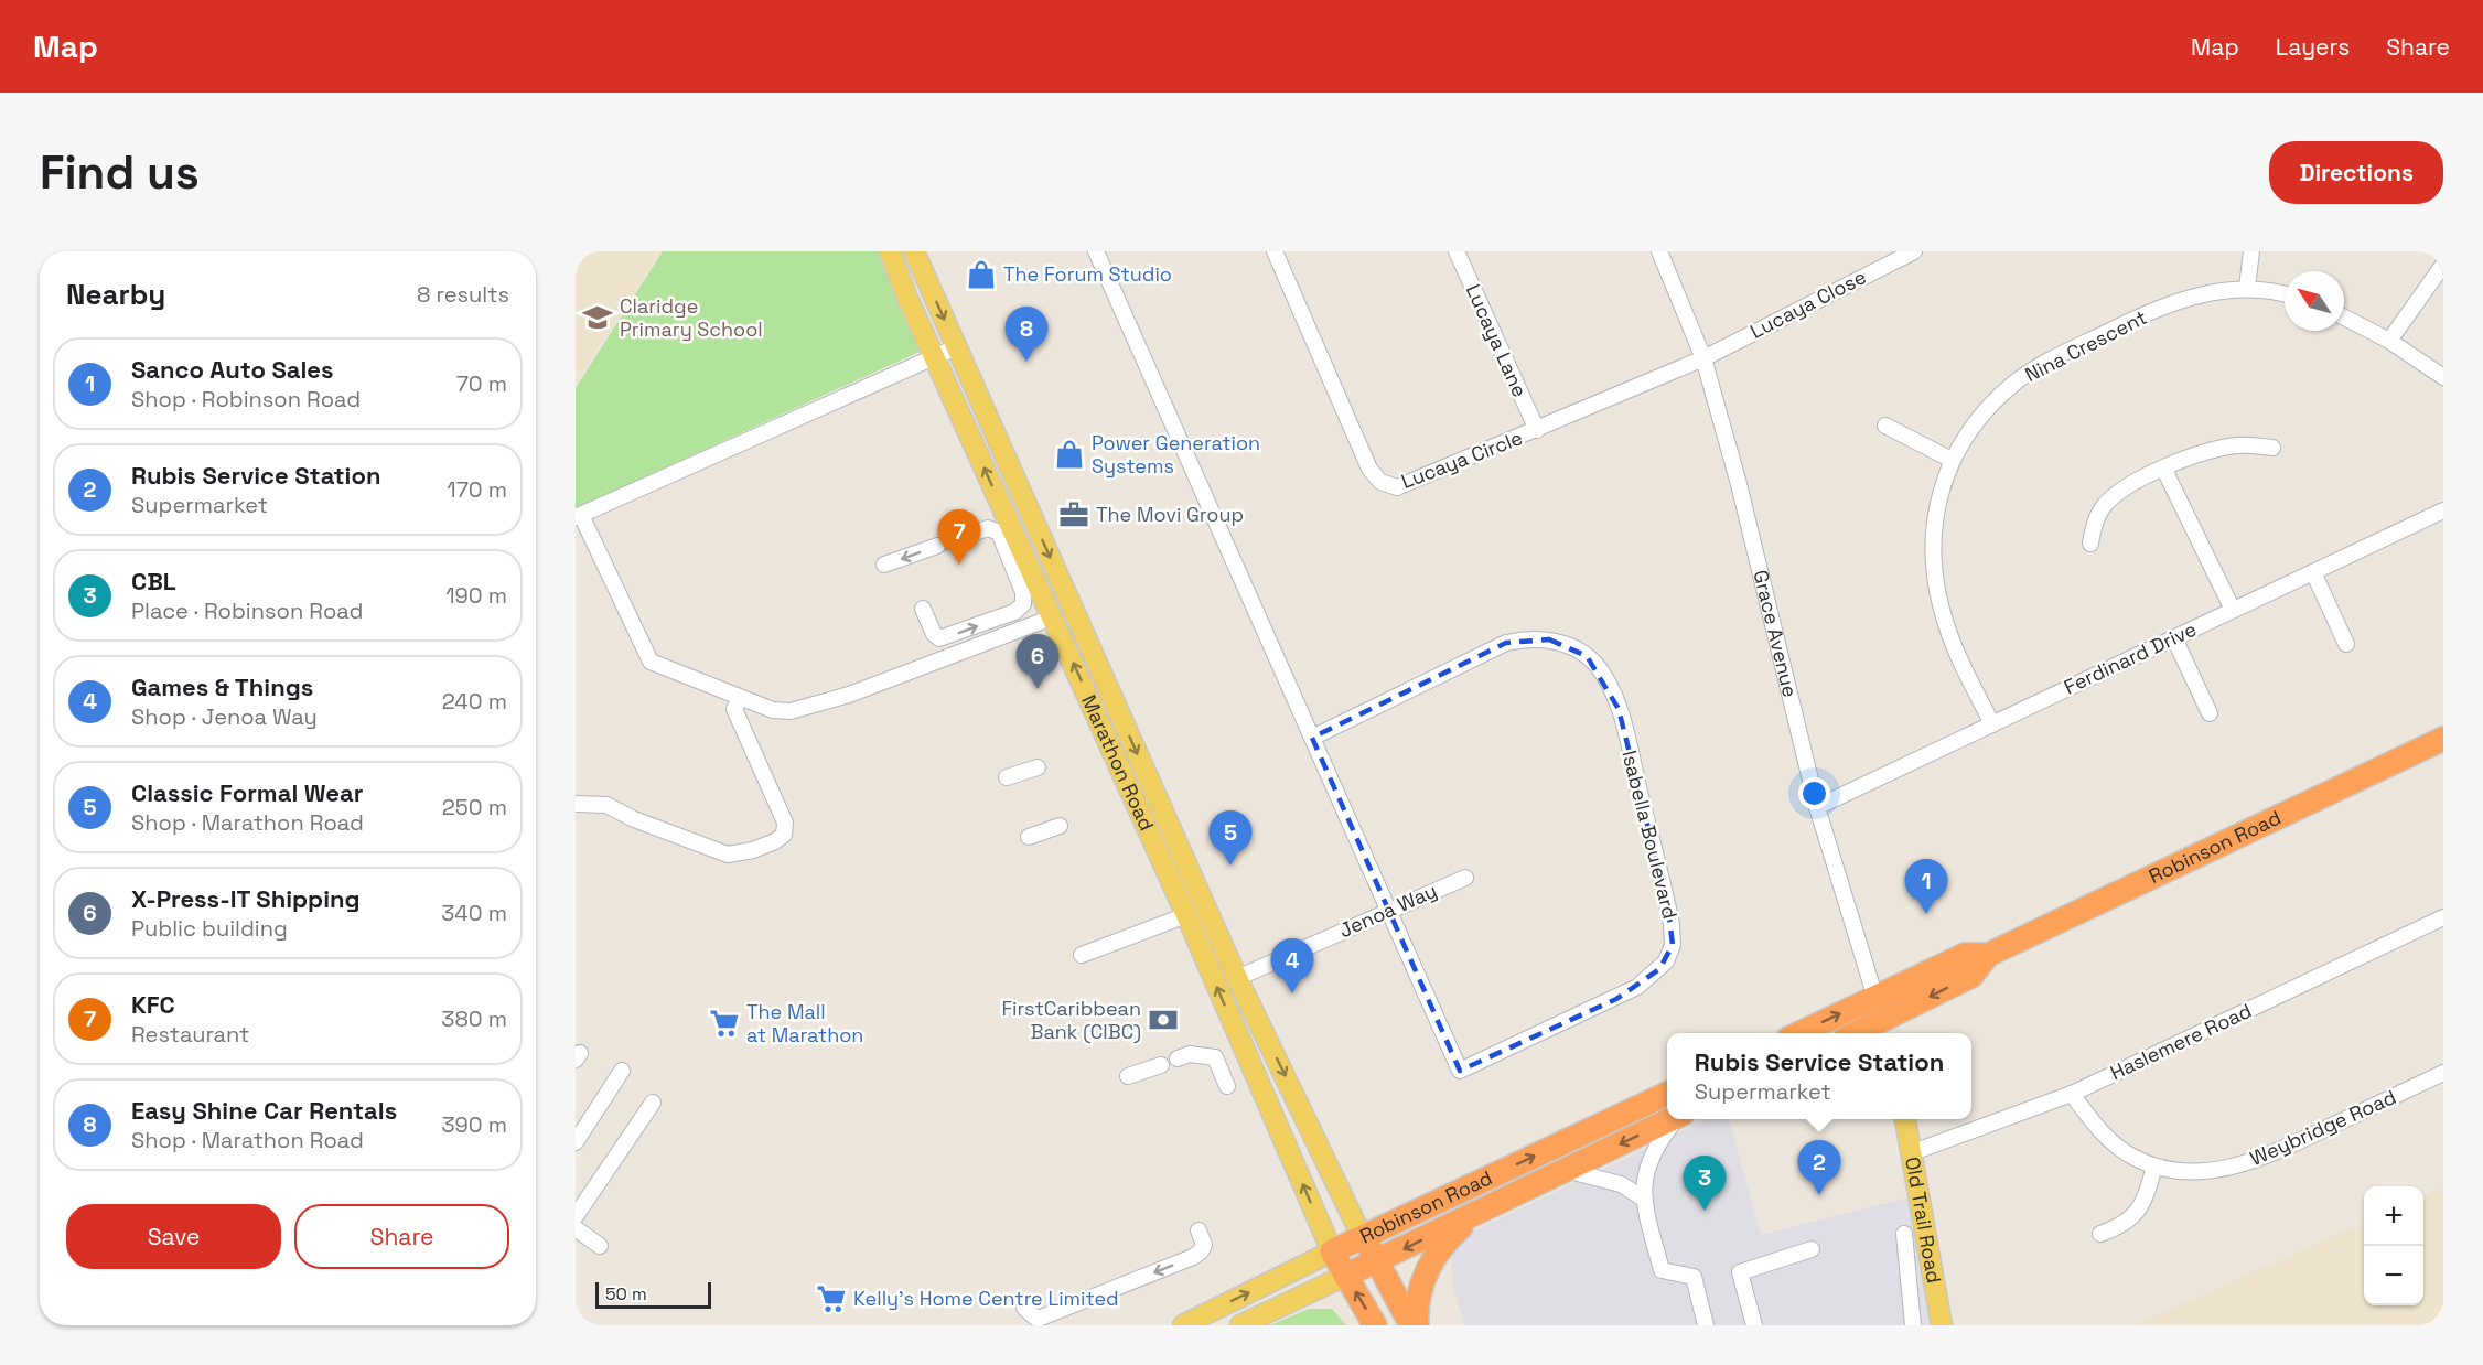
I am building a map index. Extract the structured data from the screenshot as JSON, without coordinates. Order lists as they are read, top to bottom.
{
  "streets": {
    "highway": ["Marathon Road", "Robinson Road"],
    "main road": ["Grace Avenue", "Old Trail Road"],
    "street": [
      "Lucaya Close",
      "Lucaya Lane",
      "Nina Crescent",
      "Lucaya Circle",
      "Ferdinard Drive",
      "Isabella Boulevard",
      "Jenoa Way",
      "Haslemere Road",
      "Weybridge Road"
    ]
  },
  "crossings": [
    ["Lucaya Close", "Lucaya Circle"],
    ["Lucaya Close", "Grace Avenue"],
    ["Lucaya Lane", "Lucaya Circle"],
    ["Nina Crescent", "Ferdinard Drive"],
    ["Lucaya Circle", "Grace Avenue"],
    ["Grace Avenue", "Ferdinard Drive"],
    ["Grace Avenue", "Robinson Road"],
    ["Marathon Road", "Robinson Road"],
    ["Marathon Road", "Jenoa Way"],
    ["Isabella Boulevard", "Jenoa Way"],
    ["Haslemere Road", "Weybridge Road"],
    ["Haslemere Road", "Old Trail Road"]
  ],
  "places": {
    "shop": ["The Forum Studio", "Power Generation Systems"],
    "school or university": ["Claridge Primary School"],
    "office": ["The Movi Group"],
    "bank": ["FirstCaribbean Bank (CIBC)"],
    "supermarket": ["The Mall at Marathon", "Kelly's Home Centre Limited"]
  },
  "scale_bar": "50 m",
  "north": "top left",
  "page": {
    "header": "Map",
    "nav": ["Map", "Layers", "Share"],
    "buttons": [
      "Directions",
      ["Save", "Share"]
    ],
    "title": "Find us",
    "heading": ["Nearby", "8 results"],
    "pins": [
      "8",
      "7",
      "6",
      "5",
      "1",
      "4",
      "2",
      "3"
    ],
    "list": [
      {
        "mark": "1",
        "name": "Sanco Auto Sales",
        "note": "Shop · Robinson Road",
        "value": "70 m"
      },
      {
        "mark": "2",
        "name": "Rubis Service Station",
        "note": "Supermarket",
        "value": "170 m"
      },
      {
        "mark": "3",
        "name": "CBL",
        "note": "Place · Robinson Road",
        "value": "190 m"
      },
      {
        "mark": "4",
        "name": "Games & Things",
        "note": "Shop · Jenoa Way",
        "value": "240 m"
      },
      {
        "mark": "5",
        "name": "Classic Formal Wear",
        "note": "Shop · Marathon Road",
        "value": "250 m"
      },
      {
        "mark": "6",
        "name": "X-Press-IT Shipping",
        "note": "Public building",
        "value": "340 m"
      },
      {
        "mark": "7",
        "name": "KFC",
        "note": "Restaurant",
        "value": "380 m"
      },
      {
        "mark": "8",
        "name": "Easy Shine Car Rentals",
        "note": "Shop · Marathon Road",
        "value": "390 m"
      }
    ],
    "popup": ["Rubis Service Station", "Supermarket"],
    "map_buttons": ["+", "−"],
    "scale": "50 m"
  }
}
